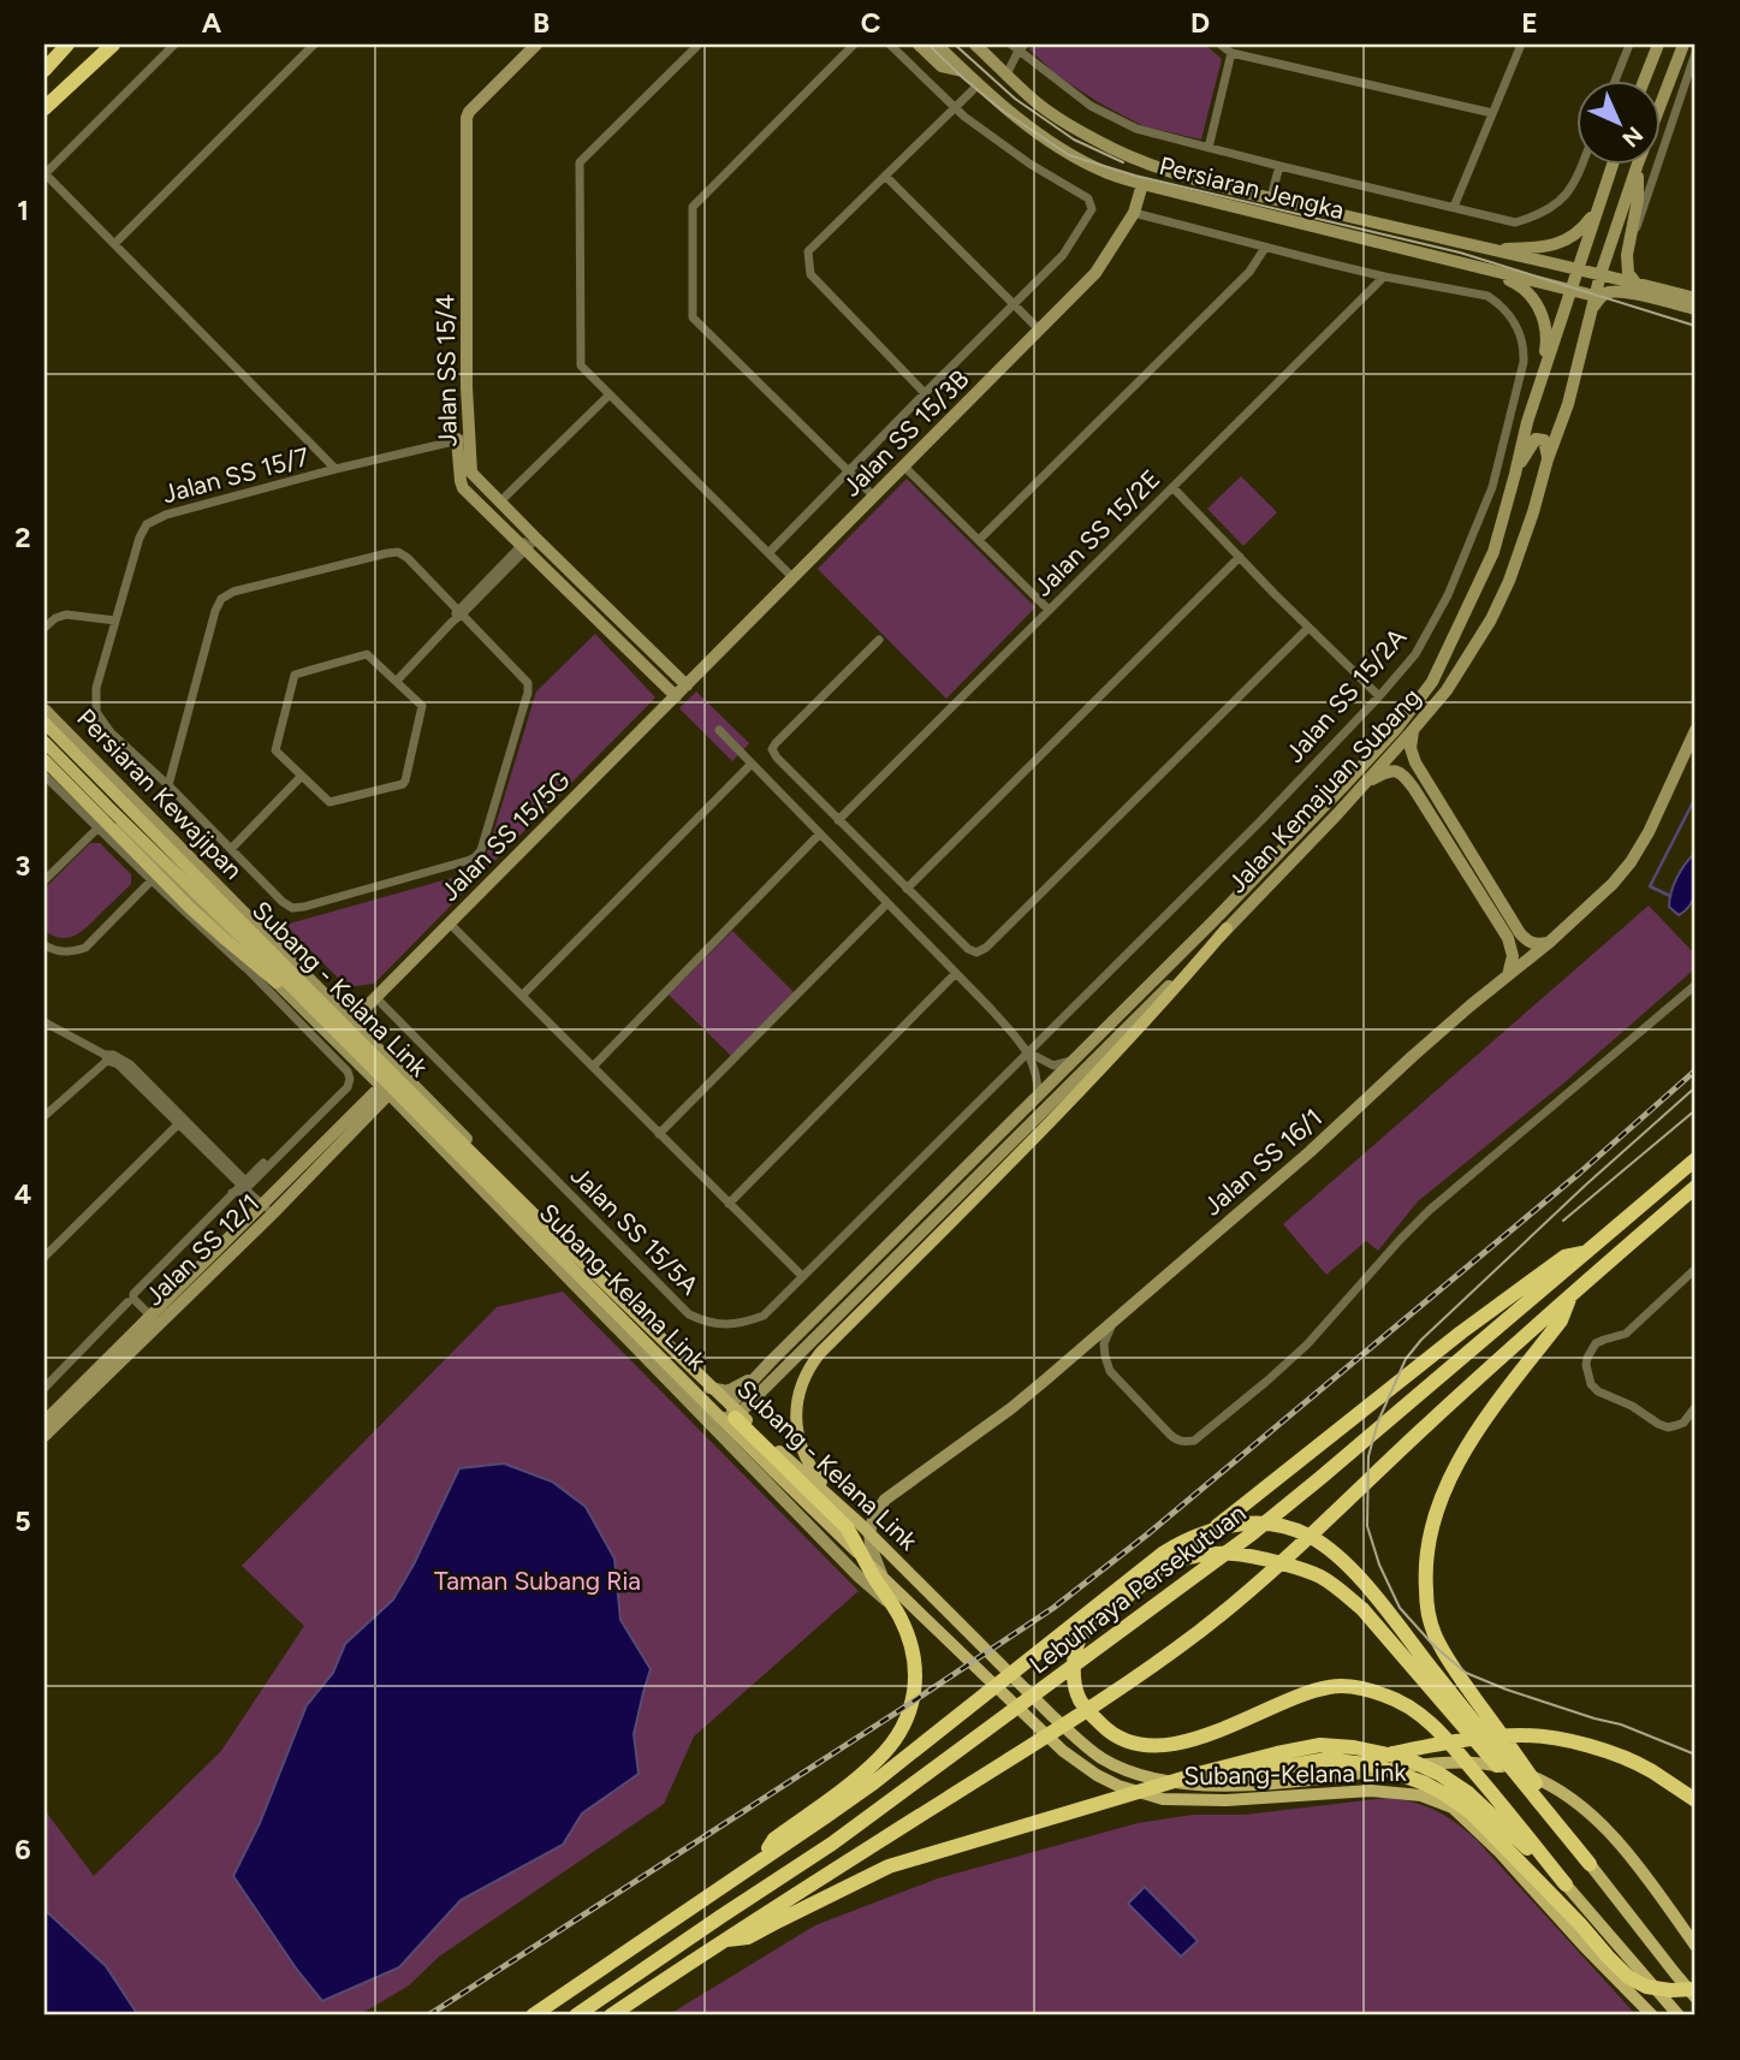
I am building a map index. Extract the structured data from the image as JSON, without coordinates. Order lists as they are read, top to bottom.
{
  "streets": {
    "highway": ["Lebuhraya Persekutuan"],
    "main road": [
      "Persiaran Jengka",
      "Jalan SS 15/4",
      "Jalan SS 15/3B",
      "Jalan Kemajuan Subang",
      "Persiaran Kewajipan",
      "Jalan SS 15/5G",
      "Subang - Kelana Link",
      "Jalan SS 16/1",
      "Jalan SS 12/1",
      "Subang-Kelana Link"
    ],
    "street": [
      "Jalan SS 15/7",
      "Jalan SS 15/2E",
      "Jalan SS 15/2A",
      "Jalan SS 15/5A"
    ]
  },
  "crossings": [
    ["Persiaran Jengka", "Jalan SS 15/3B"],
    ["Persiaran Jengka", "Jalan Kemajuan Subang"],
    ["Jalan SS 15/4", "Jalan SS 15/3B"],
    ["Jalan SS 15/4", "Jalan SS 15/7"],
    ["Jalan SS 15/4", "Jalan SS 15/5G"],
    ["Jalan SS 15/3B", "Jalan SS 15/2A"],
    ["Jalan SS 15/3B", "Jalan SS 15/5G"],
    ["Jalan SS 15/2E", "Jalan SS 15/2A"],
    ["Jalan SS 15/2A", "Jalan SS 15/5A"],
    ["Jalan Kemajuan Subang", "Persiaran Kewajipan"],
    ["Persiaran Kewajipan", "Jalan SS 15/5G"],
    ["Persiaran Kewajipan", "Jalan SS 16/1"],
    ["Persiaran Kewajipan", "Jalan SS 12/1"],
    ["Jalan SS 15/5G", "Jalan SS 15/5A"],
    ["Subang - Kelana Link", "Subang-Kelana Link"]
  ],
  "parks": ["Taman Subang Ria"],
  "north": "bottom right",
  "grid": {
    "columns": [
      "A",
      "B",
      "C",
      "D",
      "E"
    ],
    "rows": [
      "1",
      "2",
      "3",
      "4",
      "5",
      "6"
    ]
  }
}
